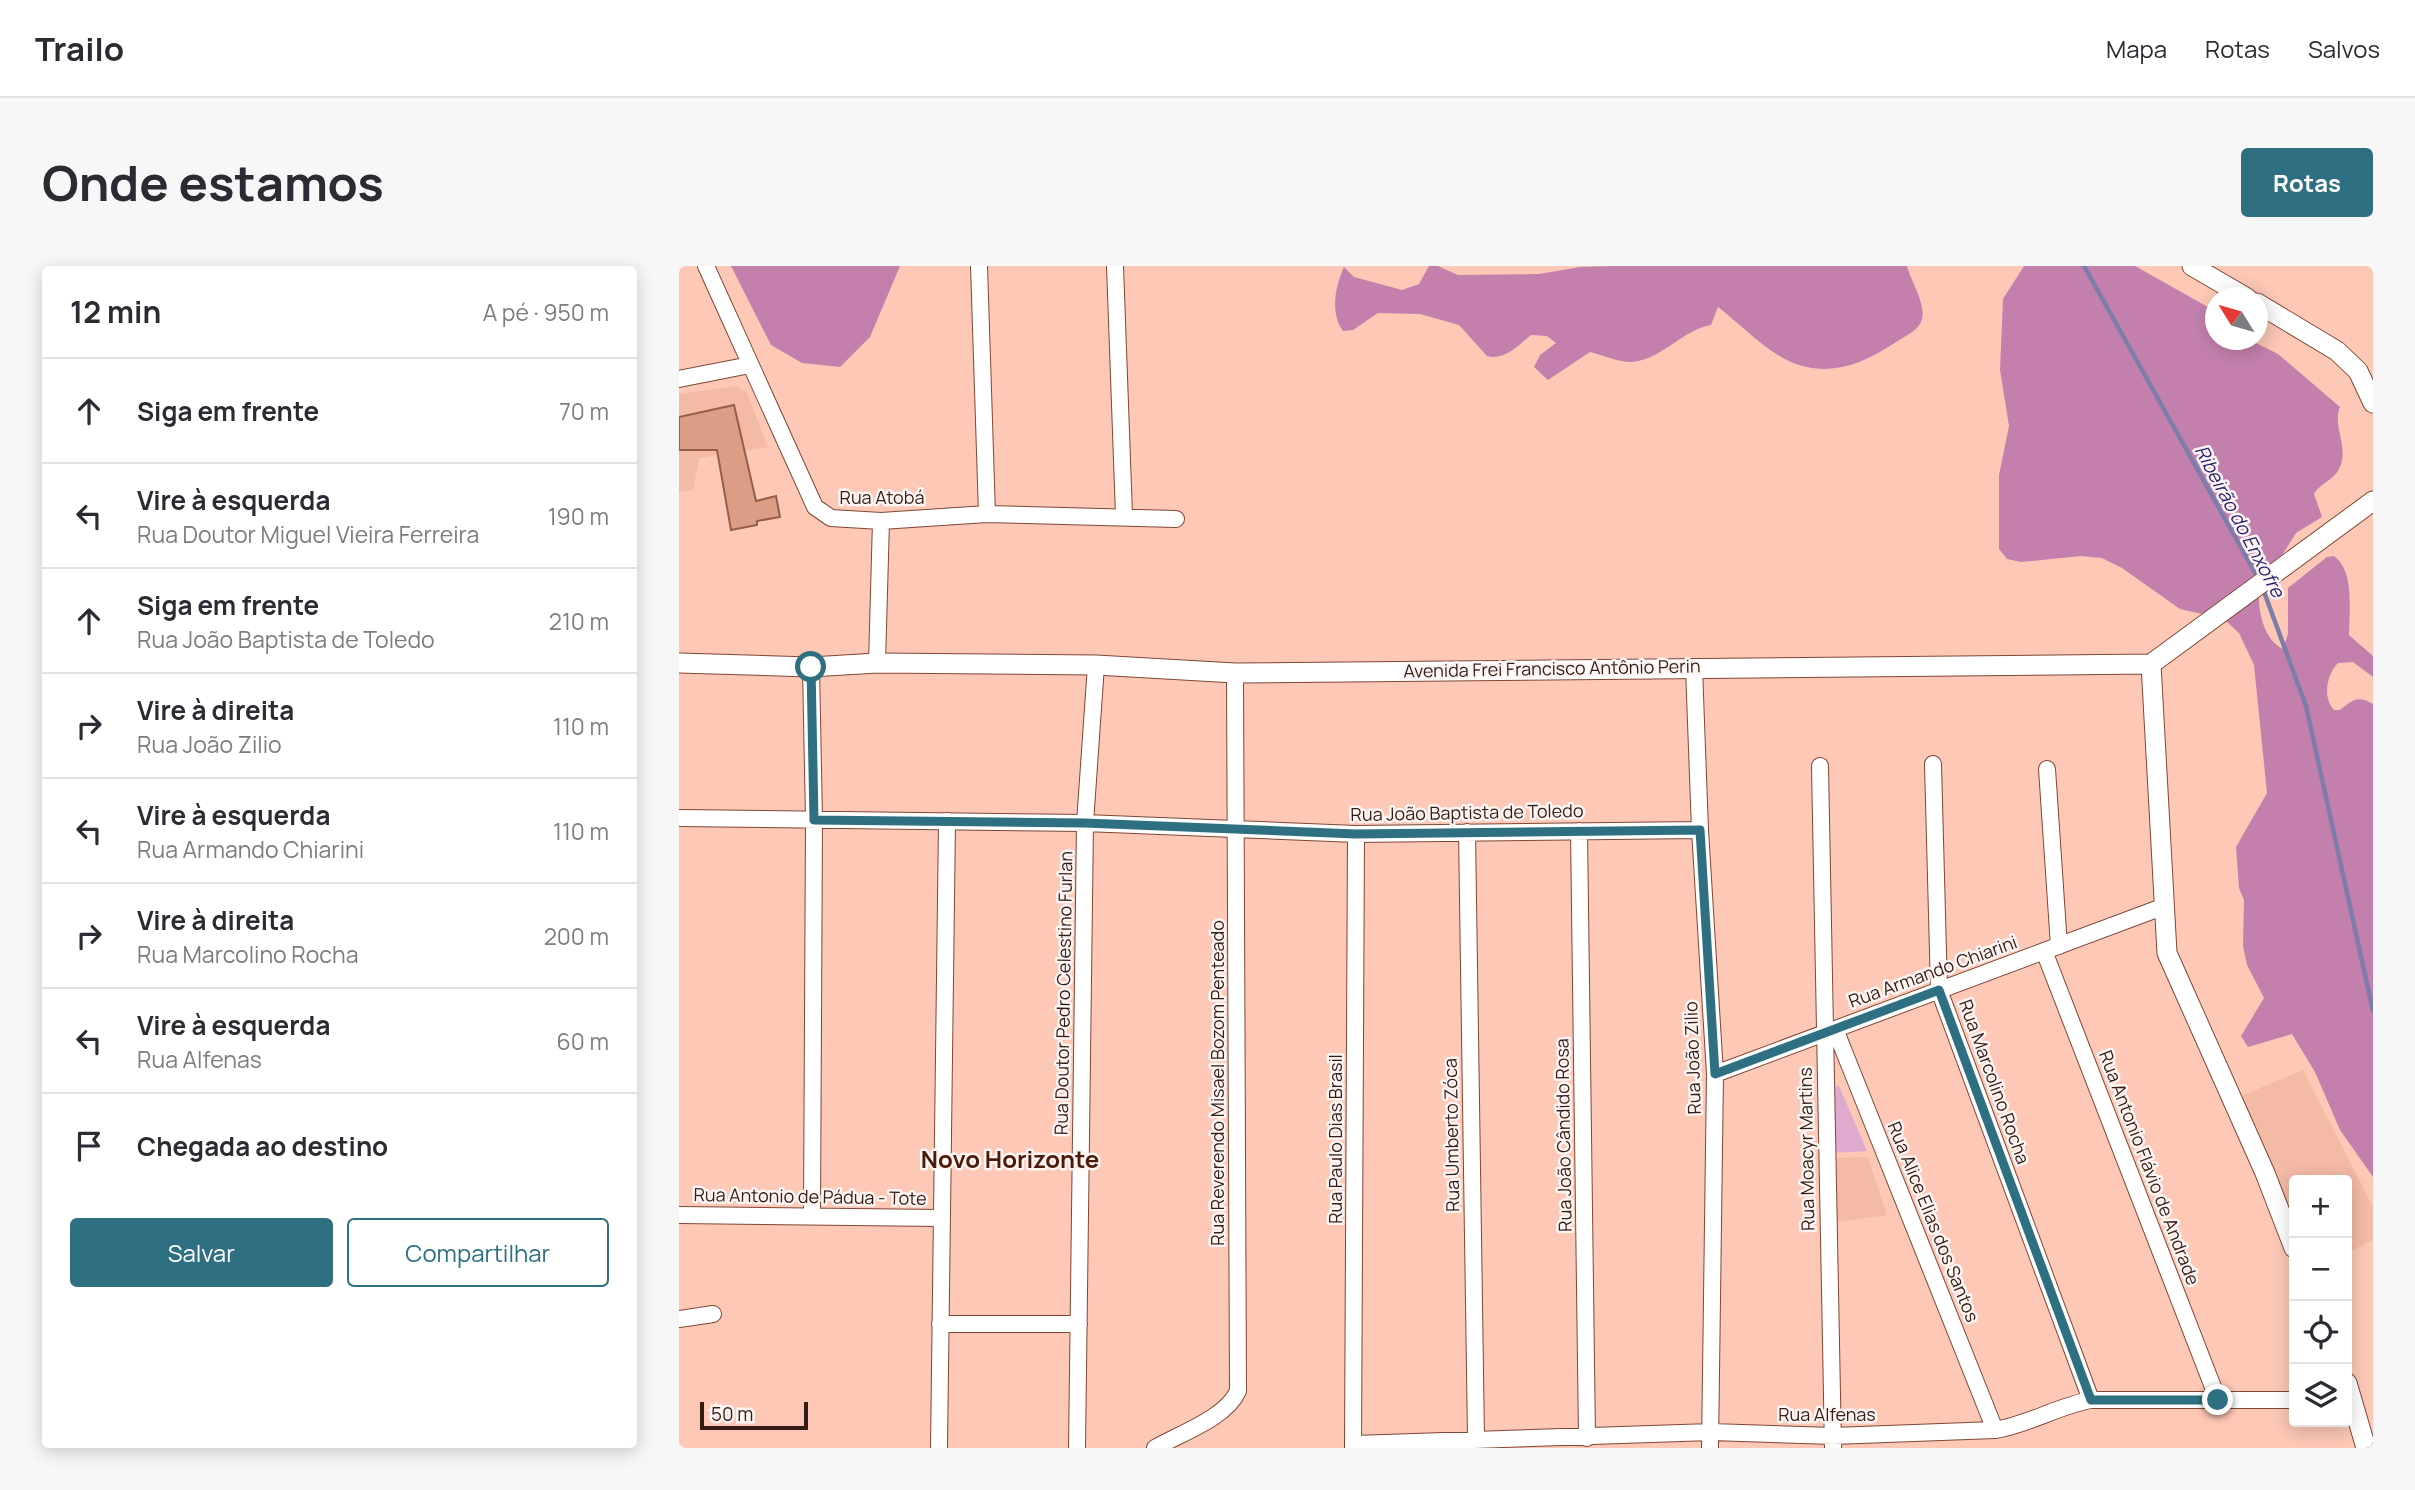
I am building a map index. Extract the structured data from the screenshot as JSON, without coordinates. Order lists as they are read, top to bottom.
{
  "streets": {
    "street": [
      "Rua Atobá",
      "Avenida Frei Francisco Antônio Perin",
      "Rua João Baptista de Toledo",
      "Rua Armando Chiarini",
      "Rua Doutor Pedro Celestino Furlan",
      "Rua João Zilio",
      "Rua Marcolino Rocha",
      "Rua Reverendo Misael Bozom Penteado",
      "Rua Umberto Zóca",
      "Rua João Cândido Rosa",
      "Rua Paulo Dias Brasil",
      "Rua Moacyr Martins",
      "Rua Antonio Flávio de Andrade",
      "Rua Antonio de Pádua - Tote",
      "Rua Alice Elias dos Santos",
      "Rua Alfenas"
    ]
  },
  "crossings": [
    ["Avenida Frei Francisco Antônio Perin", "Rua Doutor Pedro Celestino Furlan"],
    ["Avenida Frei Francisco Antônio Perin", "Rua João Zilio"],
    ["Avenida Frei Francisco Antônio Perin", "Rua Reverendo Misael Bozom Penteado"],
    ["Rua João Baptista de Toledo", "Rua Doutor Pedro Celestino Furlan"],
    ["Rua João Baptista de Toledo", "Rua João Zilio"],
    ["Rua João Baptista de Toledo", "Rua Reverendo Misael Bozom Penteado"],
    ["Rua João Baptista de Toledo", "Rua Umberto Zóca"],
    ["Rua João Baptista de Toledo", "Rua João Cândido Rosa"],
    ["Rua João Baptista de Toledo", "Rua Paulo Dias Brasil"],
    ["Rua Armando Chiarini", "Rua João Zilio"],
    ["Rua Armando Chiarini", "Rua Marcolino Rocha"],
    ["Rua Armando Chiarini", "Rua Moacyr Martins"],
    ["Rua Armando Chiarini", "Rua Antonio Flávio de Andrade"],
    ["Rua Armando Chiarini", "Rua Alice Elias dos Santos"],
    ["Rua João Zilio", "Rua Alfenas"],
    ["Rua Marcolino Rocha", "Rua Alfenas"],
    ["Rua Umberto Zóca", "Rua Alfenas"],
    ["Rua João Cândido Rosa", "Rua Alfenas"],
    ["Rua Paulo Dias Brasil", "Rua Alfenas"],
    ["Rua Moacyr Martins", "Rua Alice Elias dos Santos"],
    ["Rua Moacyr Martins", "Rua Alfenas"],
    ["Rua Antonio Flávio de Andrade", "Rua Alfenas"],
    ["Rua Alice Elias dos Santos", "Rua Alfenas"]
  ],
  "districts": ["Novo Horizonte"],
  "water": ["Ribeirão do Enxofre"],
  "scale_bar": "50 m",
  "north": "top left",
  "page": {
    "header": "Trailo",
    "nav": ["Mapa", "Rotas", "Salvos"],
    "buttons": [
      "Rotas",
      ["Salvar", "Compartilhar"]
    ],
    "title": "Onde estamos",
    "heading": ["12 min", "A pé · 950 m"],
    "list": [
      ["Siga em frente", "70 m"],
      ["Vire à esquerda", "Rua Doutor Miguel Vieira Ferreira", "190 m"],
      ["Siga em frente", "Rua João Baptista de Toledo", "210 m"],
      ["Vire à direita", "Rua João Zilio", "110 m"],
      ["Vire à esquerda", "Rua Armando Chiarini", "110 m"],
      ["Vire à direita", "Rua Marcolino Rocha", "200 m"],
      ["Vire à esquerda", "Rua Alfenas", "60 m"],
      "Chegada ao destino"
    ],
    "map_buttons": ["+", "−"],
    "scale": "50 m"
  }
}
